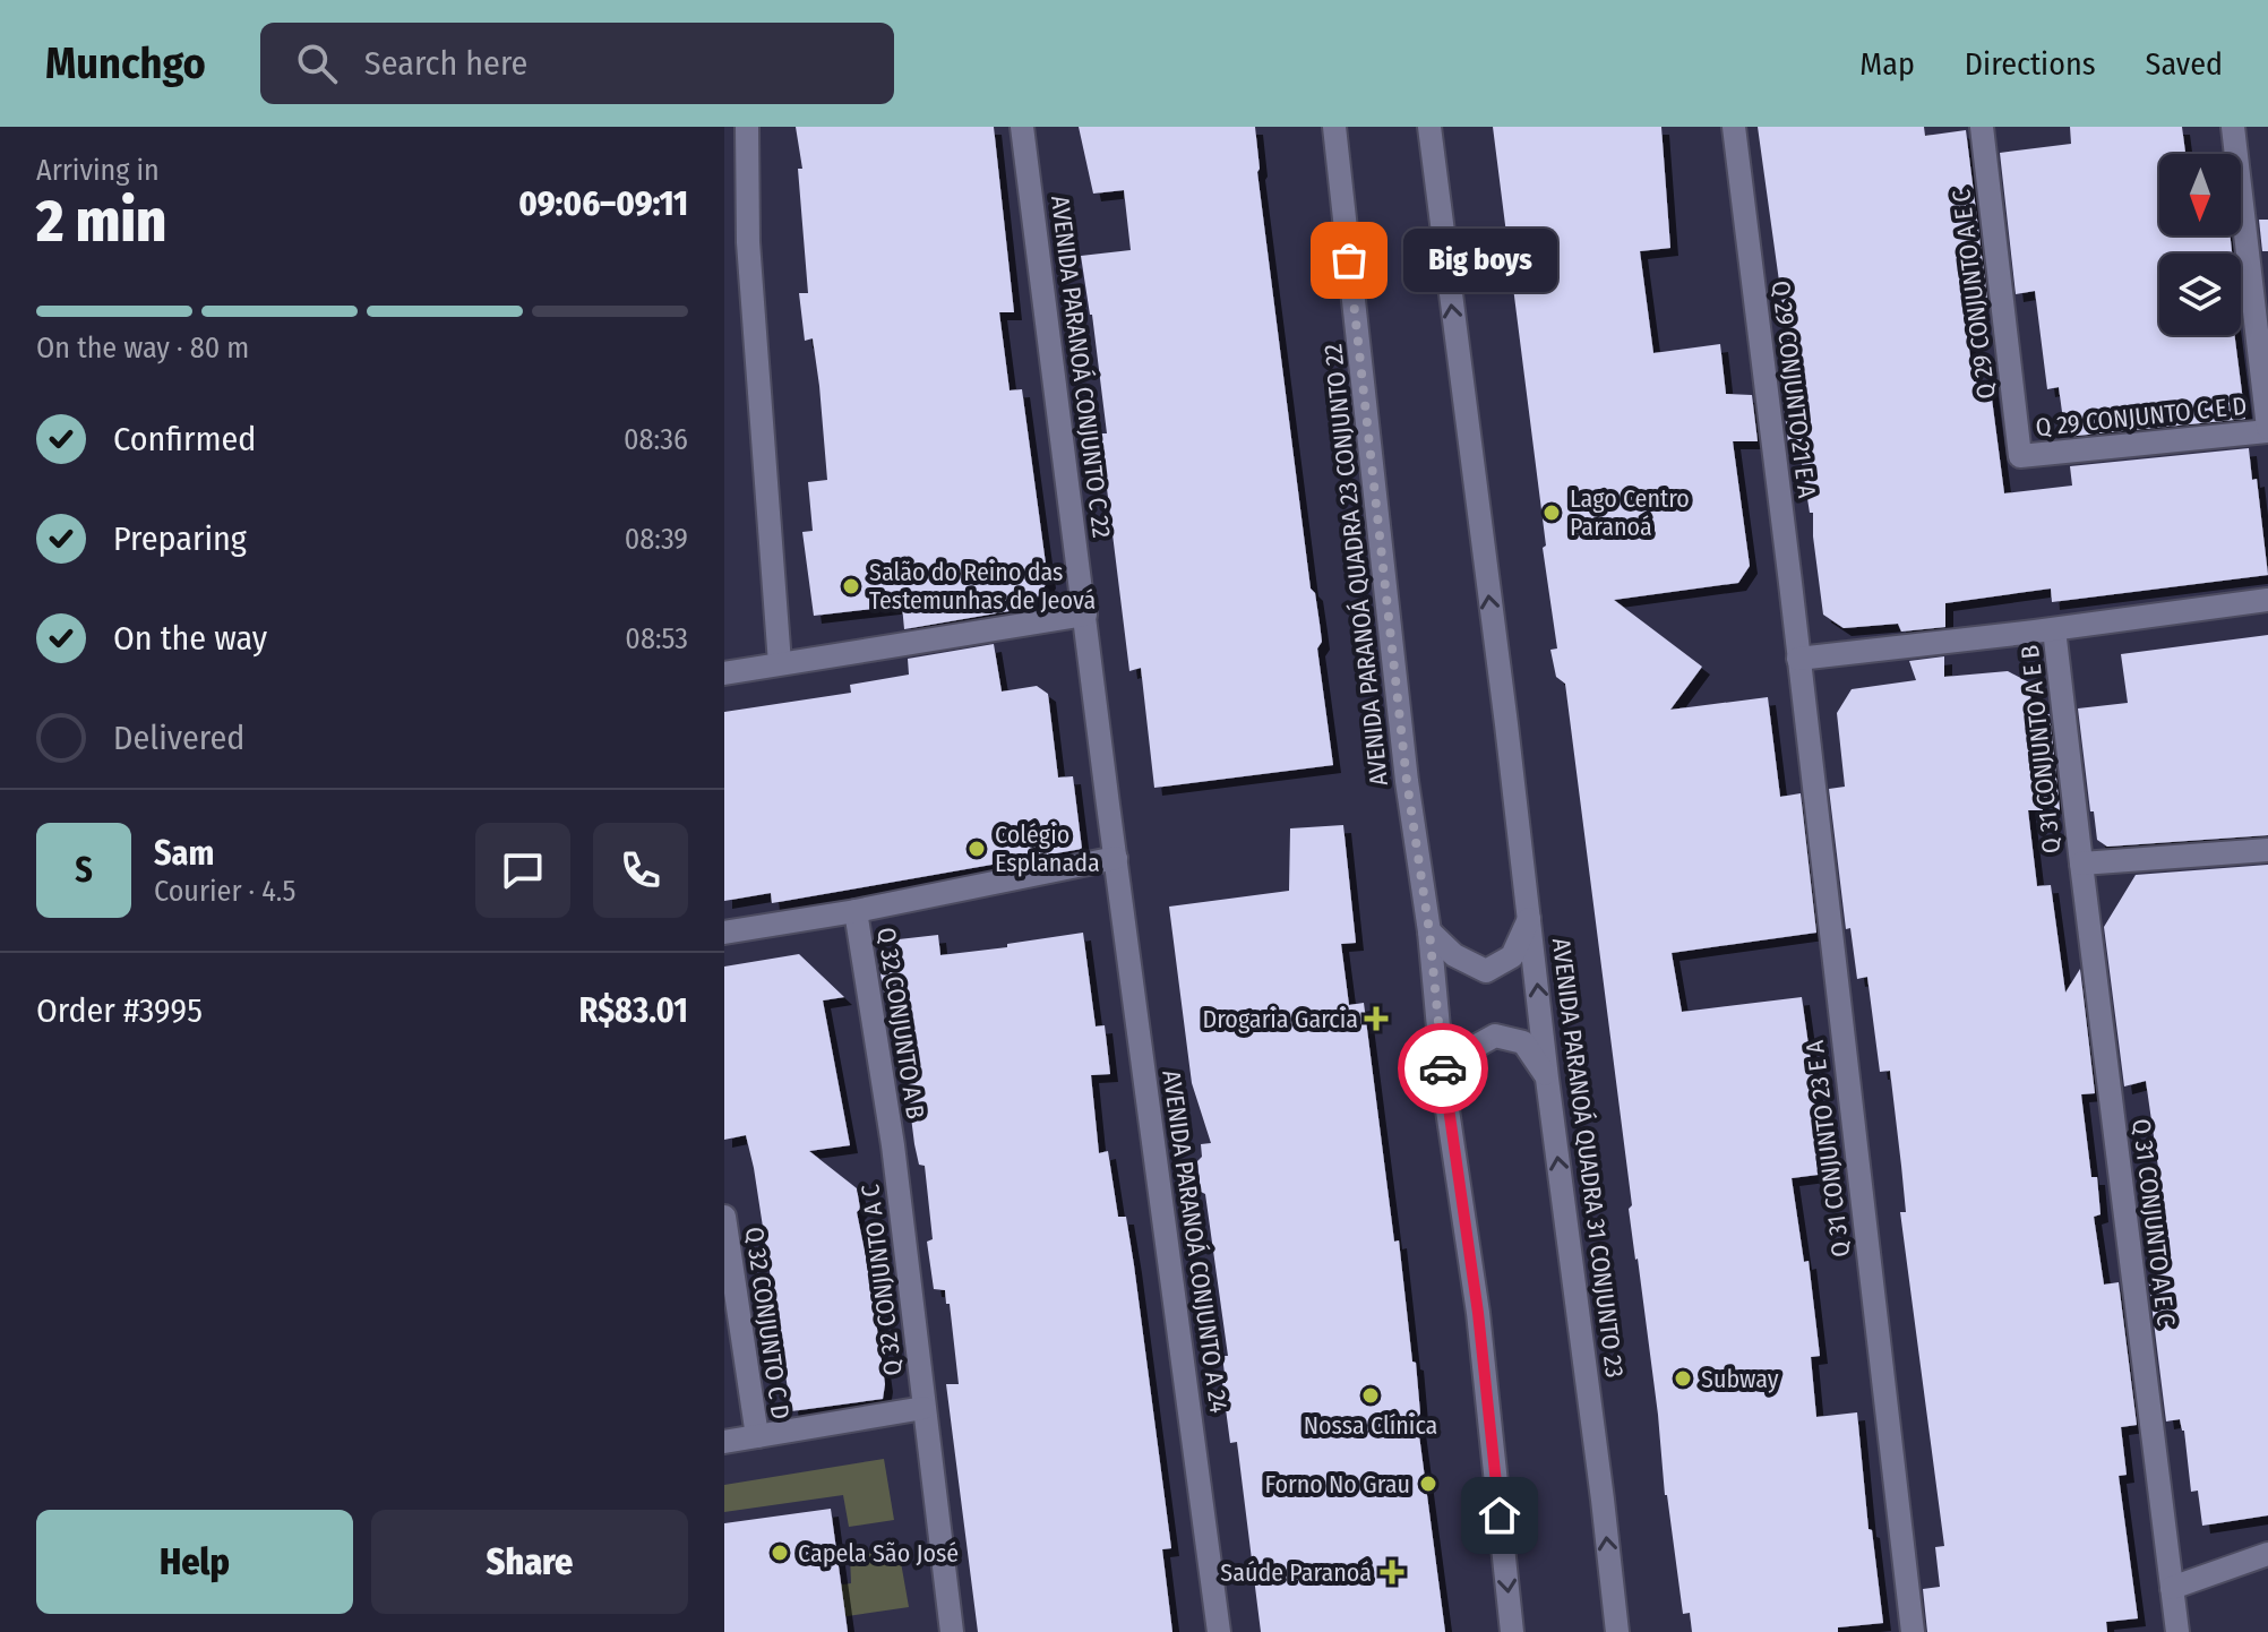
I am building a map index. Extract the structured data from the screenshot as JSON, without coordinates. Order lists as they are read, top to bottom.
{
  "streets": {
    "street": [
      "Q 29 CONJUNTO A E C",
      "AVENIDA PARANOÁ CONJUNTO C 22",
      "Q 29 CONJUNTO 21 E A",
      "Q 29 CONJUNTO C E D",
      "AVENIDA PARANOÁ QUADRA 23 CONJUNTO 22",
      "Q 31 CONJUNTO A E B",
      "Q 32 CONJUNTO A B",
      "Q 31 CONJUNTO 23 E A",
      "AVENIDA PARANOÁ QUADRA 31 CONJUNTO 23",
      "Q 31 CONJUNTO A E C",
      "AVENIDA PARANOÁ CONJUNTO A 24",
      "Q 32 CONJUNTO A C",
      "Q 32 CONJUNTO C D"
    ]
  },
  "crossings": [
    ["Q 29 CONJUNTO A E C", "Q 29 CONJUNTO C E D"],
    ["AVENIDA PARANOÁ CONJUNTO C 22", "AVENIDA PARANOÁ CONJUNTO A 24"],
    ["Q 29 CONJUNTO 21 E A", "Q 31 CONJUNTO 23 E A"],
    ["Q 31 CONJUNTO A E B", "Q 31 CONJUNTO A E C"],
    ["Q 32 CONJUNTO A B", "Q 32 CONJUNTO A C"]
  ],
  "one_way": ["AVENIDA PARANOÁ QUADRA 23 CONJUNTO 22", "AVENIDA PARANOÁ QUADRA 31 CONJUNTO 23"],
  "places": {
    "other": [
      "Big boys",
      "Lago Centro Paranoá",
      "Salão do Reino das Testemunhas de Jeová",
      "Colégio Esplanada",
      "Subway",
      "Nossa Clínica",
      "Forno No Grau",
      "Capela São José"
    ],
    "health": ["Drogaria Garcia", "Saúde Paranoá"]
  },
  "north": "bottom",
  "page": {
    "header": "Munchgo",
    "search": "Search here",
    "nav": ["Map", "Directions", "Saved"],
    "heading": ["2 min", "Arriving in", "09:06–09:11"],
    "panel": [
      "Sam",
      "Courier · 4.5",
      "Order #3995",
      "R$83.01"
    ],
    "bubble": "Big boys",
    "bar": "On the way · 80 m",
    "list": [
      ["Confirmed", "08:36"],
      ["Preparing", "08:39"],
      ["On the way", "08:53"],
      "Delivered"
    ],
    "round": "S",
    "buttons": ["Help", "Share"]
  }
}
